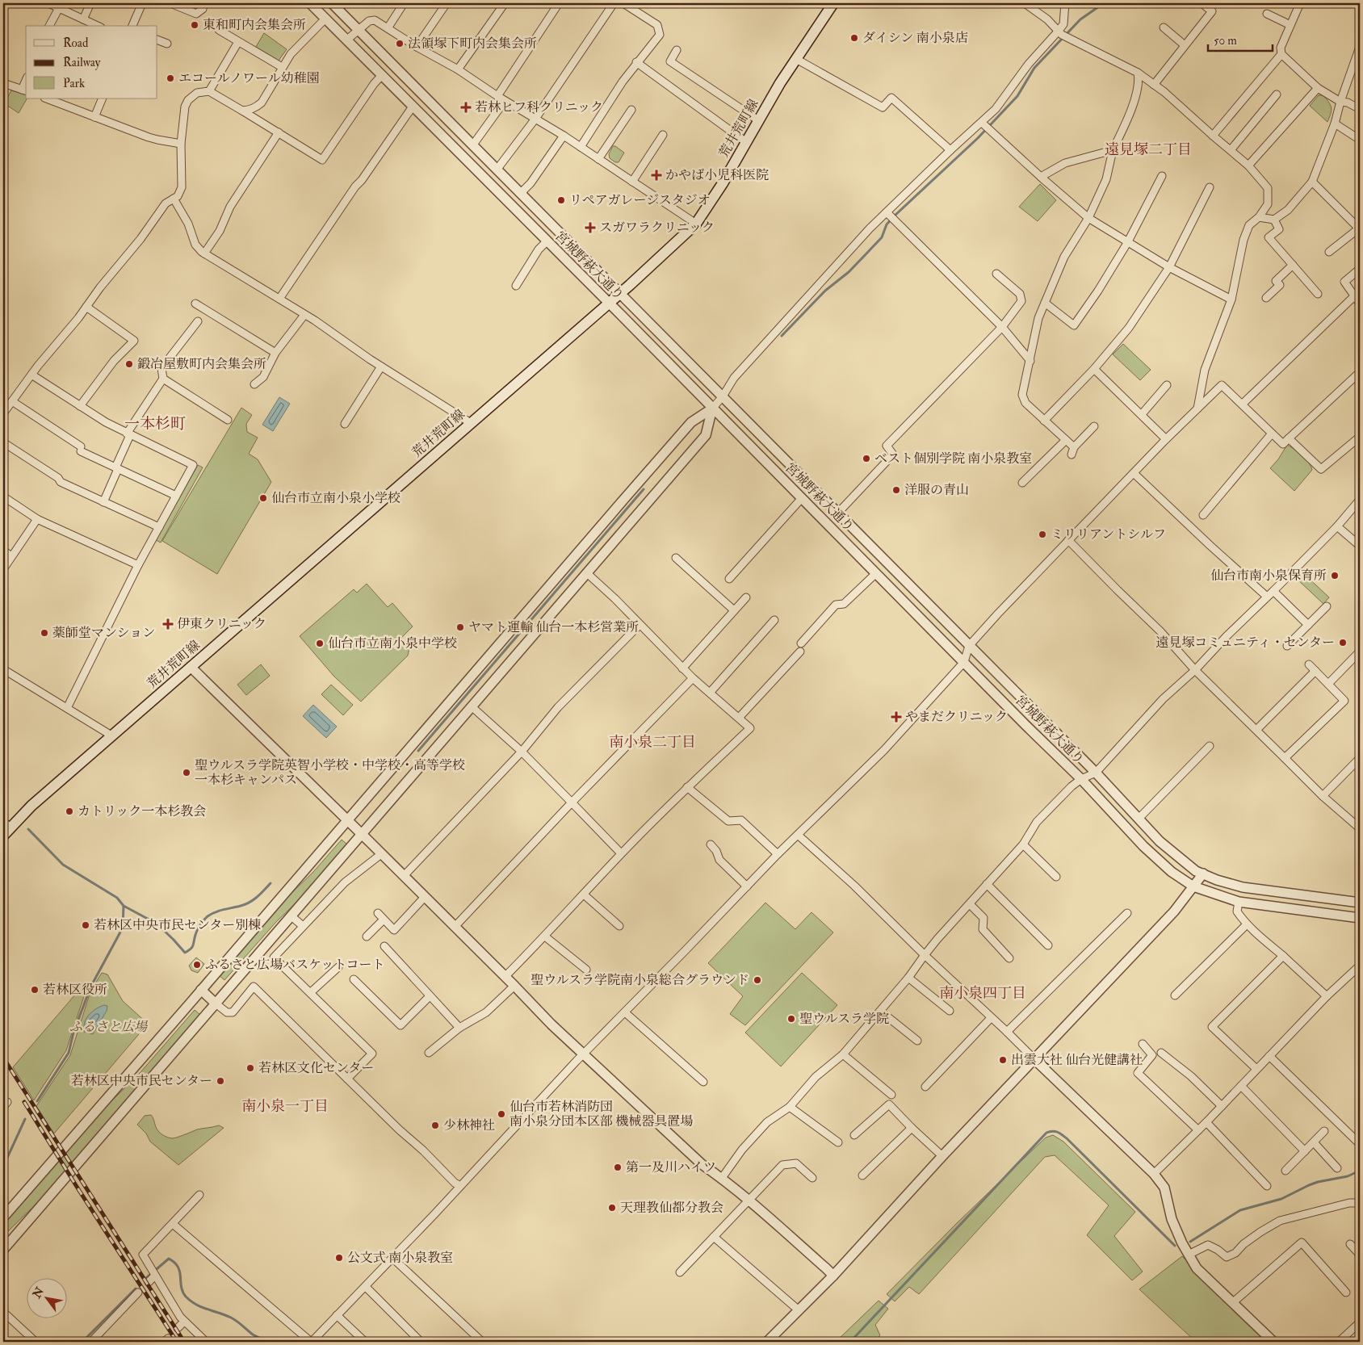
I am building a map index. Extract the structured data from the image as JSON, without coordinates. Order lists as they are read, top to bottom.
{
  "streets": {
    "main road": ["荒井荒町線"],
    "street": ["宮城野萩大通り"]
  },
  "crossings": [
    ["荒井荒町線", "宮城野萩大通り"]
  ],
  "districts": [
    "遠見塚二丁目",
    "一本杉町",
    "南小泉二丁目",
    "南小泉四丁目",
    "南小泉一丁目"
  ],
  "parks": ["ふるさと広場"],
  "places": {
    "other": [
      "東和町内会集会所",
      "ダイシン 南小泉店",
      "法領塚下町内会集会所",
      "エコールノワール幼稚園",
      "リペアガレージスタジオ",
      "鍛冶屋敷町内会集会所",
      "ベスト個別学院 南小泉教室",
      "洋服の青山",
      "仙台市立南小泉小学校",
      "ミリリアントシルフ",
      "仙台市南小泉保育所",
      "ヤマト運輸 仙台一本杉営業所",
      "薬師堂マンション",
      "遠見塚コミュニティ・センター",
      "仙台市立南小泉中学校",
      "聖ウルスラ学院英智小学校・中学校・高等学校 一本杉キャンパス",
      "カトリック一本杉教会",
      "若林区中央市民センター別棟",
      "ふるさと広場バスケットコート",
      "聖ウルスラ学院南小泉総合グラウンド",
      "若林区役所",
      "聖ウルスラ学院",
      "出雲大社 仙台光健講社",
      "若林区文化センター",
      "若林区中央市民センター",
      "仙台市若林消防団 南小泉分団本区部 機械器具置場",
      "少林神社",
      "第一及川ハイツ",
      "天理教仙都分教会",
      "公文式 南小泉教室"
    ],
    "health": [
      "若林ヒフ科クリニック",
      "かやば小児科医院",
      "スガワラクリニック",
      "伊東クリニック",
      "やまだクリニック"
    ]
  },
  "legend": ["Road", "Railway", "Park"],
  "scale_bar": "50 m",
  "north": "top left"
}
